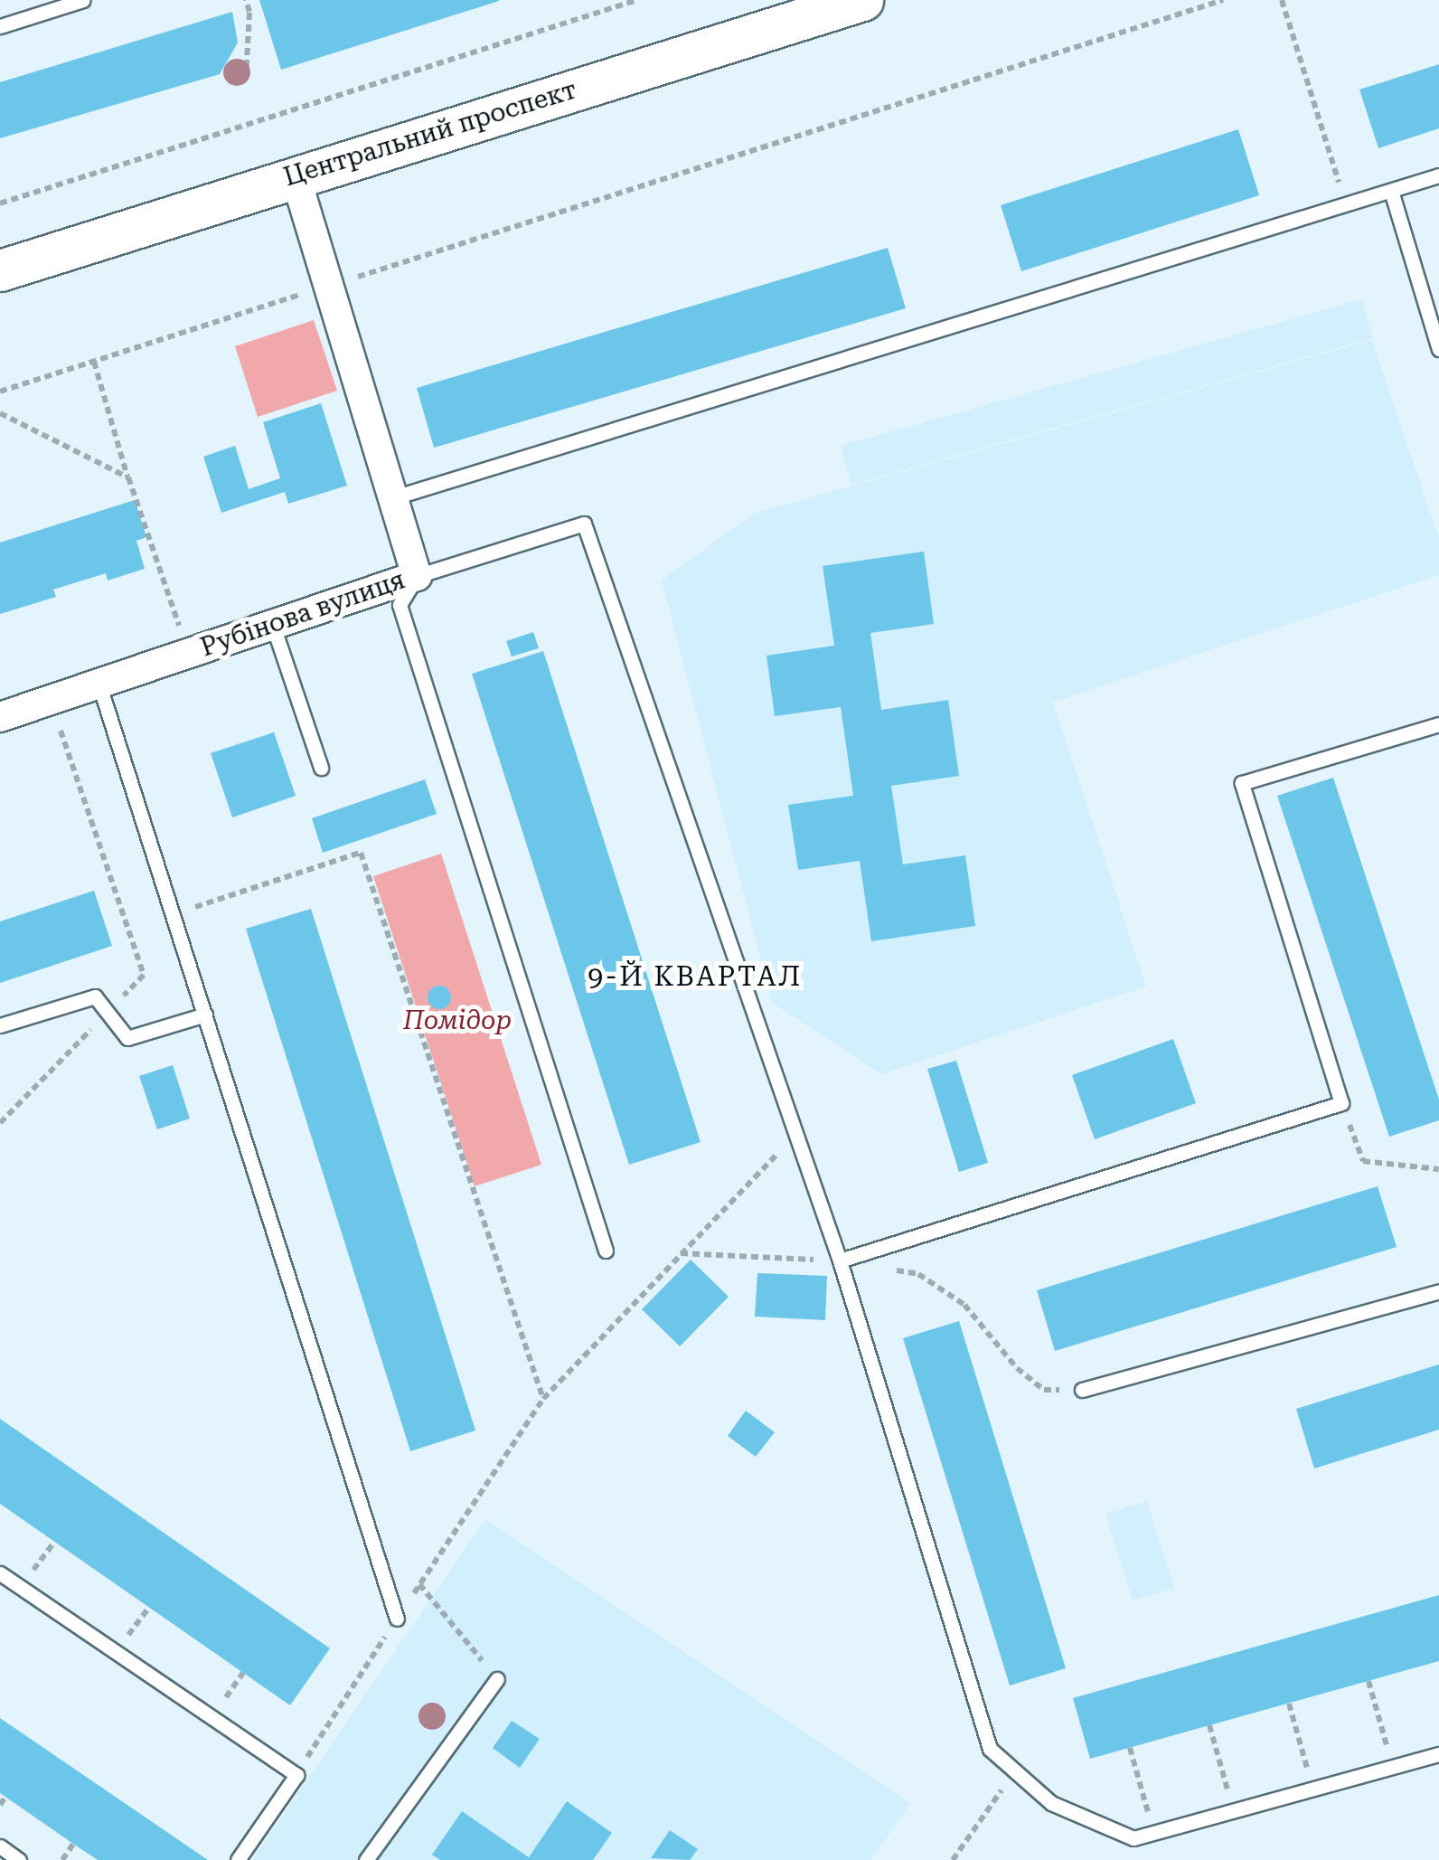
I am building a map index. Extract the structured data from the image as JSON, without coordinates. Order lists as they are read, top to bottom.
{
  "streets": {
    "main road": ["Центральний проспект"],
    "street": ["Рубінова вулиця"]
  },
  "crossings": [
    ["Центральний проспект", "Рубінова вулиця"]
  ],
  "districts": ["9-Й КВАРТАЛ"],
  "parks": ["Помідор"]
}
